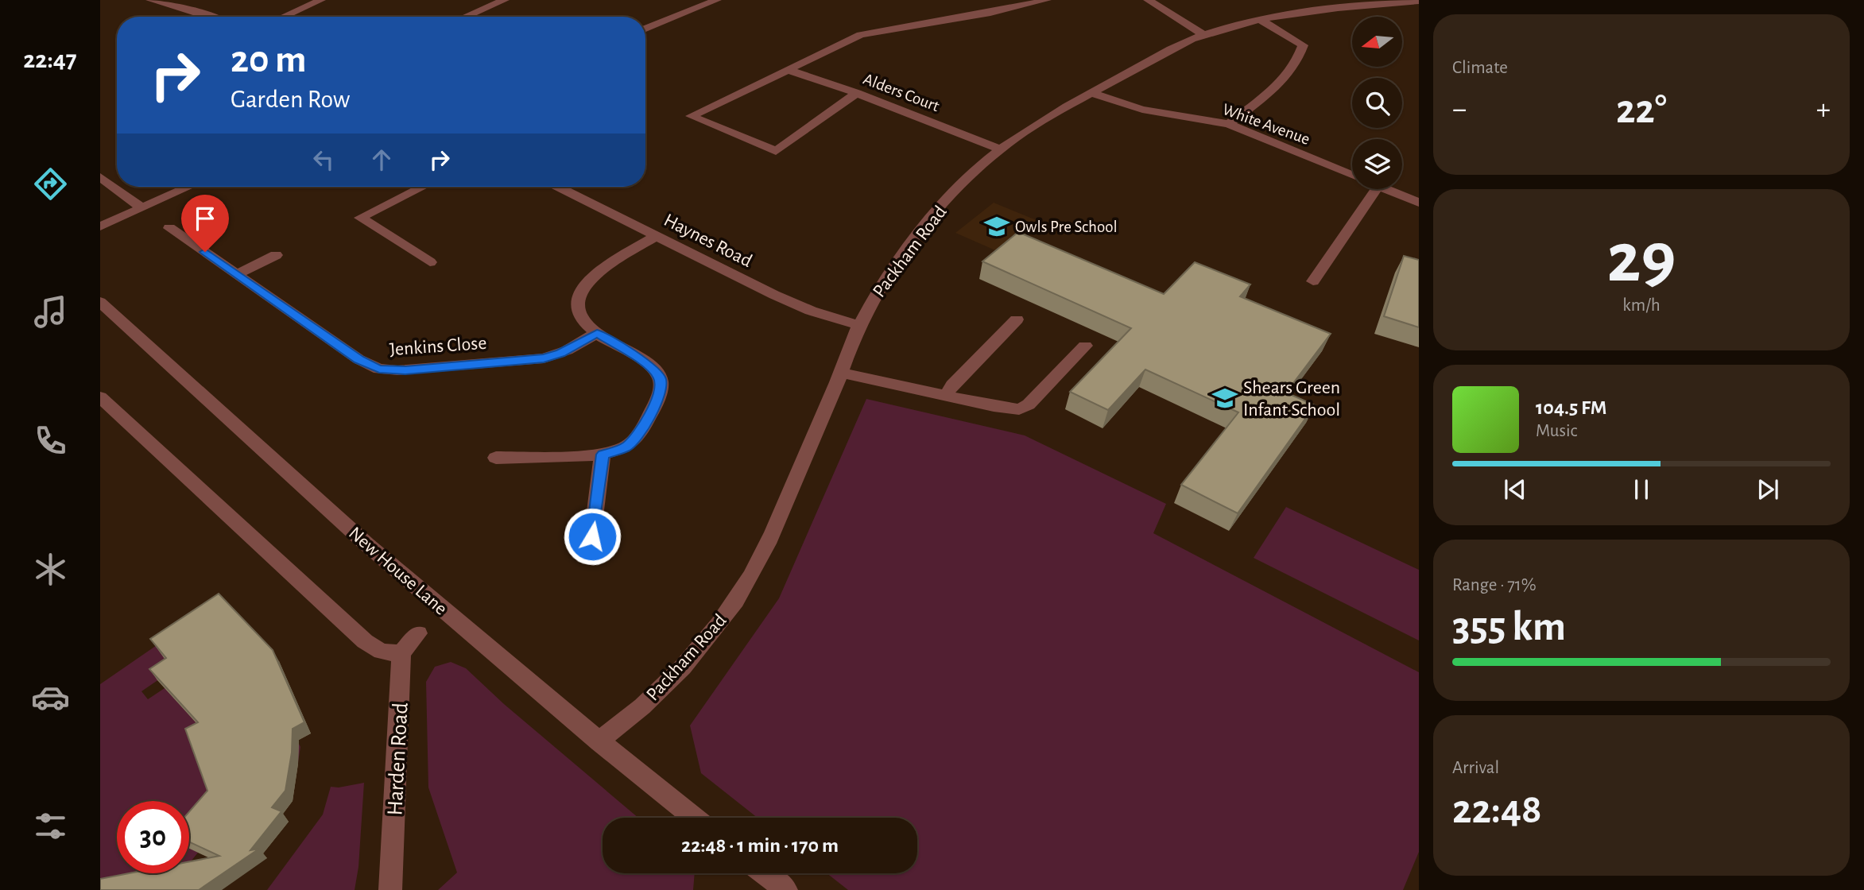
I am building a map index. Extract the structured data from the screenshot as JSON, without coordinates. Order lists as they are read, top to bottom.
{
  "streets": {
    "street": [
      "Alders Court",
      "White Avenue",
      "Haynes Road",
      "Packham Road",
      "Jenkins Close",
      "New House Lane",
      "Harden Road"
    ]
  },
  "crossings": [
    ["Alders Court", "Packham Road"],
    ["White Avenue", "Packham Road"],
    ["Haynes Road", "Packham Road"],
    ["Packham Road", "New House Lane"]
  ],
  "places": {
    "school or university": ["Owls Pre School", "Shears Green Infant School"]
  },
  "north": "left",
  "page": {
    "tabs": "22:47",
    "tile": [
      "Climate",
      ["29", "km/h"],
      ["Range · 71%", "355 km"],
      ["Arrival", "22:48"]
    ],
    "turn": ["20 m", "Garden Row"],
    "heat": ["−", "22°", "+"],
    "song": ["104.5 FM", "Music"],
    "limit": "30",
    "trip": "22:48 · 1 min · 170 m"
  }
}
